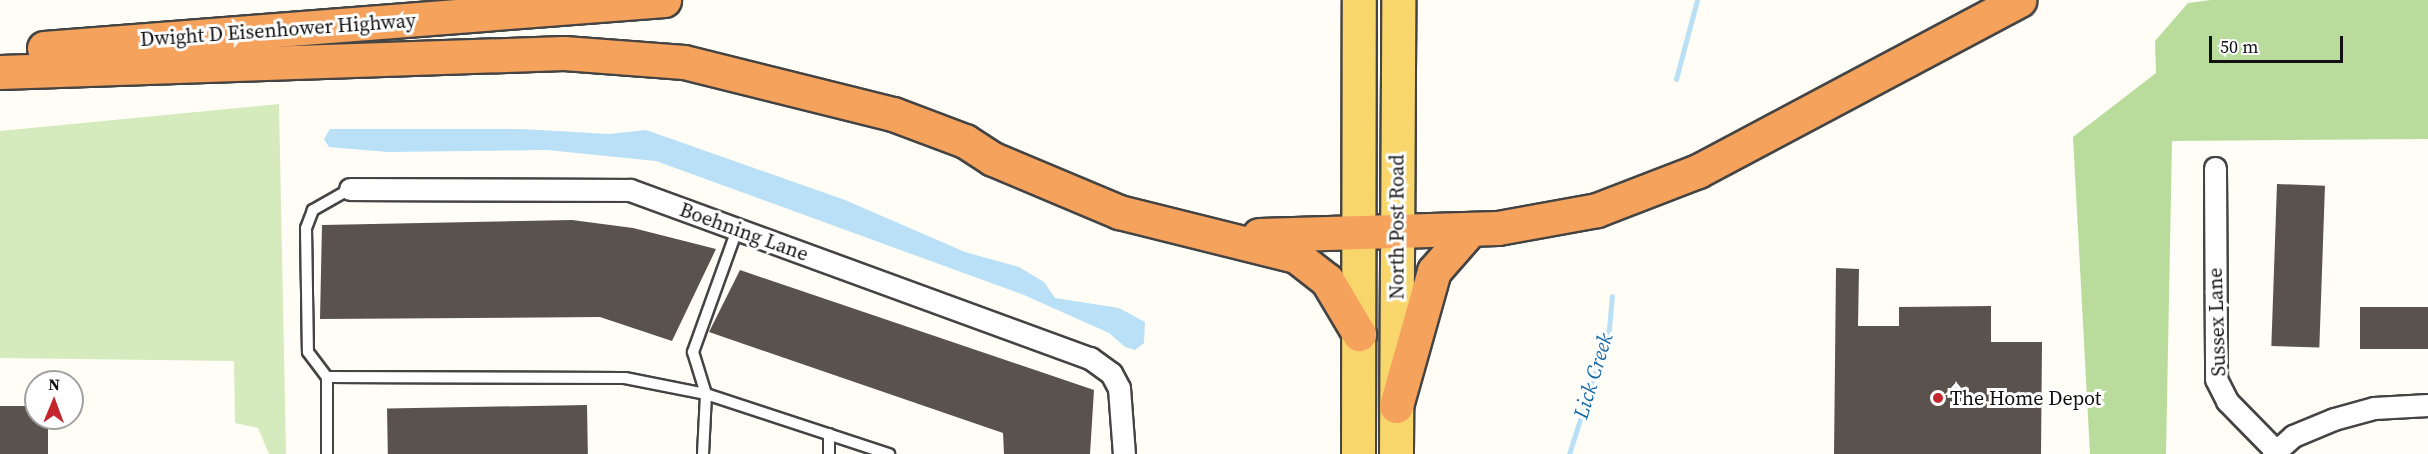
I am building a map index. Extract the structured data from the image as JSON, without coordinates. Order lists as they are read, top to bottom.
{
  "streets": {
    "highway": ["Dwight D Eisenhower Highway"],
    "main road": ["North Post Road"],
    "street": ["Boehning Lane", "Sussex Lane"]
  },
  "water": ["Lick Creek"],
  "places": ["The Home Depot"],
  "scale_bar": "50 m",
  "north": "top"
}
